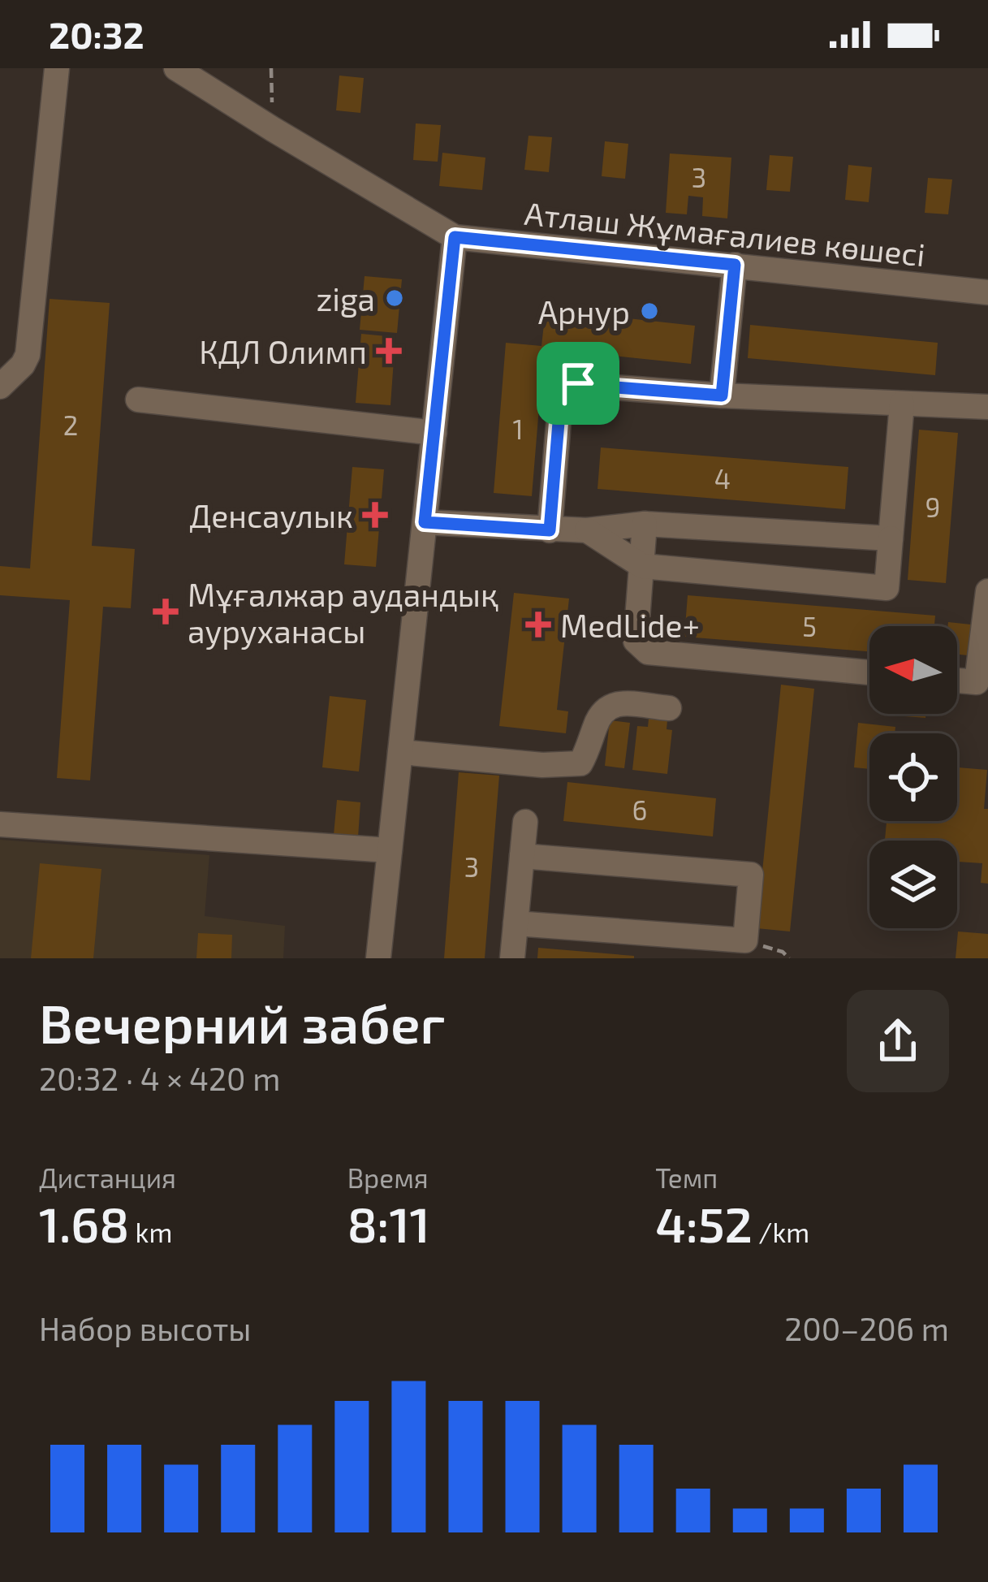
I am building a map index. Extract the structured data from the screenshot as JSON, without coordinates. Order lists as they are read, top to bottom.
{
  "streets": {
    "street": ["Атлаш Жұмағалиев көшесі"]
  },
  "places": {
    "other": ["ziga", "Арнур"],
    "health": [
      "КДЛ Олимп",
      "Денсаулык",
      "Мұғалжар аудандық ауруханасы",
      "MedLide+"
    ]
  },
  "house_numbers": [
    "3",
    "2",
    "1",
    "4",
    "9",
    "5",
    "6",
    "3"
  ],
  "north": "left",
  "page": {
    "status": "20:32",
    "heading": ["Вечерний забег", "20:32 · 4 × 420 m"],
    "stats": [
      ["Дистанция", "1.68 km"],
      ["Время", "8:11"],
      ["Темп", "4:52 /km"]
    ],
    "chart": ["Набор высоты", "200–206 m"]
  }
}
